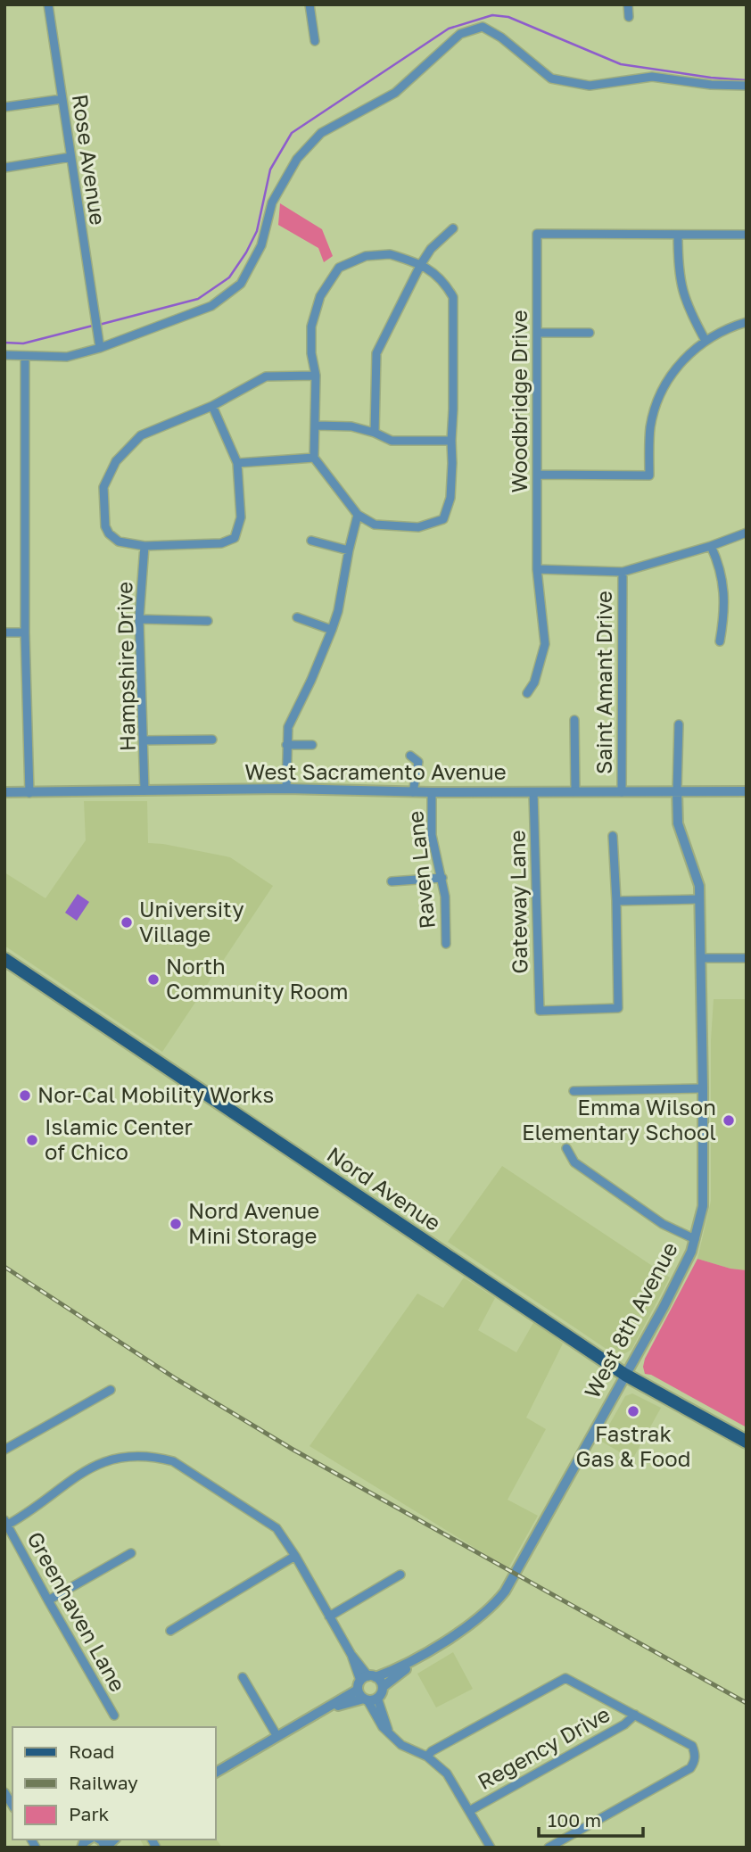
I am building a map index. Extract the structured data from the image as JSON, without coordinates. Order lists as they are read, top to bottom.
{
  "streets": {
    "main road": ["Nord Avenue"],
    "street": [
      "Rose Avenue",
      "Woodbridge Drive",
      "Hampshire Drive",
      "Saint Amant Drive",
      "West Sacramento Avenue",
      "Raven Lane",
      "Gateway Lane",
      "West 8th Avenue",
      "Greenhaven Lane",
      "Regency Drive"
    ]
  },
  "crossings": [
    ["Hampshire Drive", "West Sacramento Avenue"],
    ["Saint Amant Drive", "West Sacramento Avenue"],
    ["West Sacramento Avenue", "Raven Lane"],
    ["West Sacramento Avenue", "Gateway Lane"],
    ["West Sacramento Avenue", "West 8th Avenue"],
    ["Nord Avenue", "West 8th Avenue"]
  ],
  "places": [
    "University Village",
    "North Community Room",
    "Nor-Cal Mobility Works",
    "Emma Wilson Elementary School",
    "Islamic Center of Chico",
    "Nord Avenue Mini Storage",
    "Fastrak Gas & Food"
  ],
  "legend": ["Road", "Railway", "Park"],
  "scale_bar": "100 m"
}
